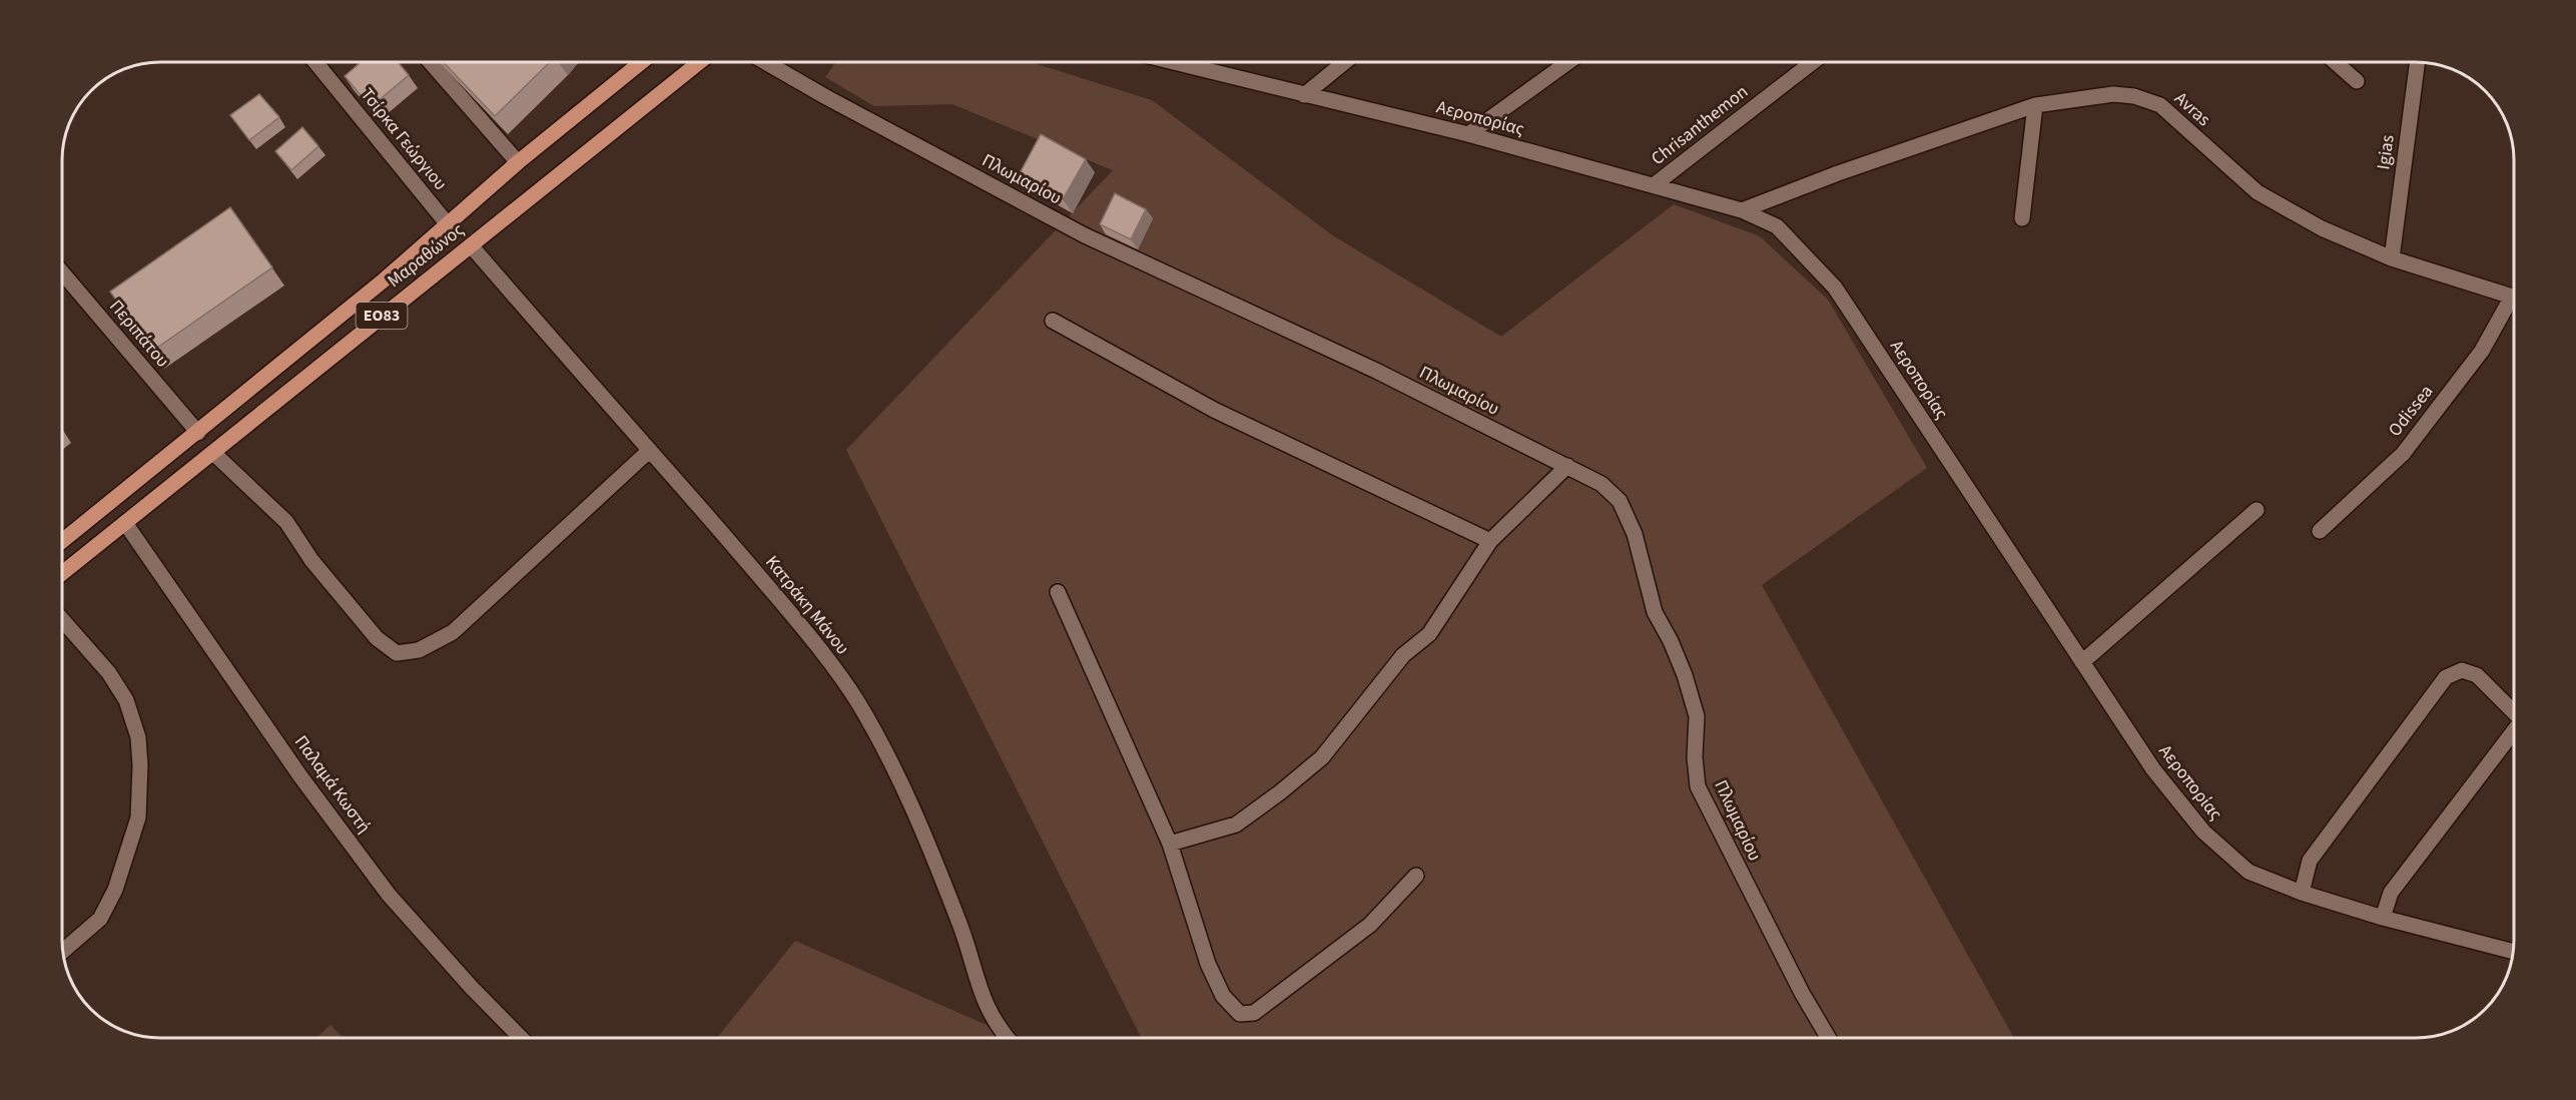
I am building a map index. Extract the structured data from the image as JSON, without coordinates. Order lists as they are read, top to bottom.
{
  "streets": {
    "main road": ["Μαραθώνος", "ΕΟ83"],
    "street": [
      "Avras",
      "Αεροπορίας",
      "Chrisanthemon",
      "Τσίρκα Γεώργιου",
      "Igias",
      "Πλωμαρίου",
      "Περιπάτου",
      "Odissea",
      "Κατράκη Μάνου",
      "Παλαμά Κωστή"
    ]
  },
  "crossings": [
    ["Avras", "Αεροπορίας"],
    ["Avras", "Igias"],
    ["Αεροπορίας", "Chrisanthemon"],
    ["Τσίρκα Γεώργιου", "Μαραθώνος"],
    ["Μαραθώνος", "Περιπάτου"],
    ["Μαραθώνος", "Κατράκη Μάνου"],
    ["Μαραθώνος", "Παλαμά Κωστή"]
  ]
}
